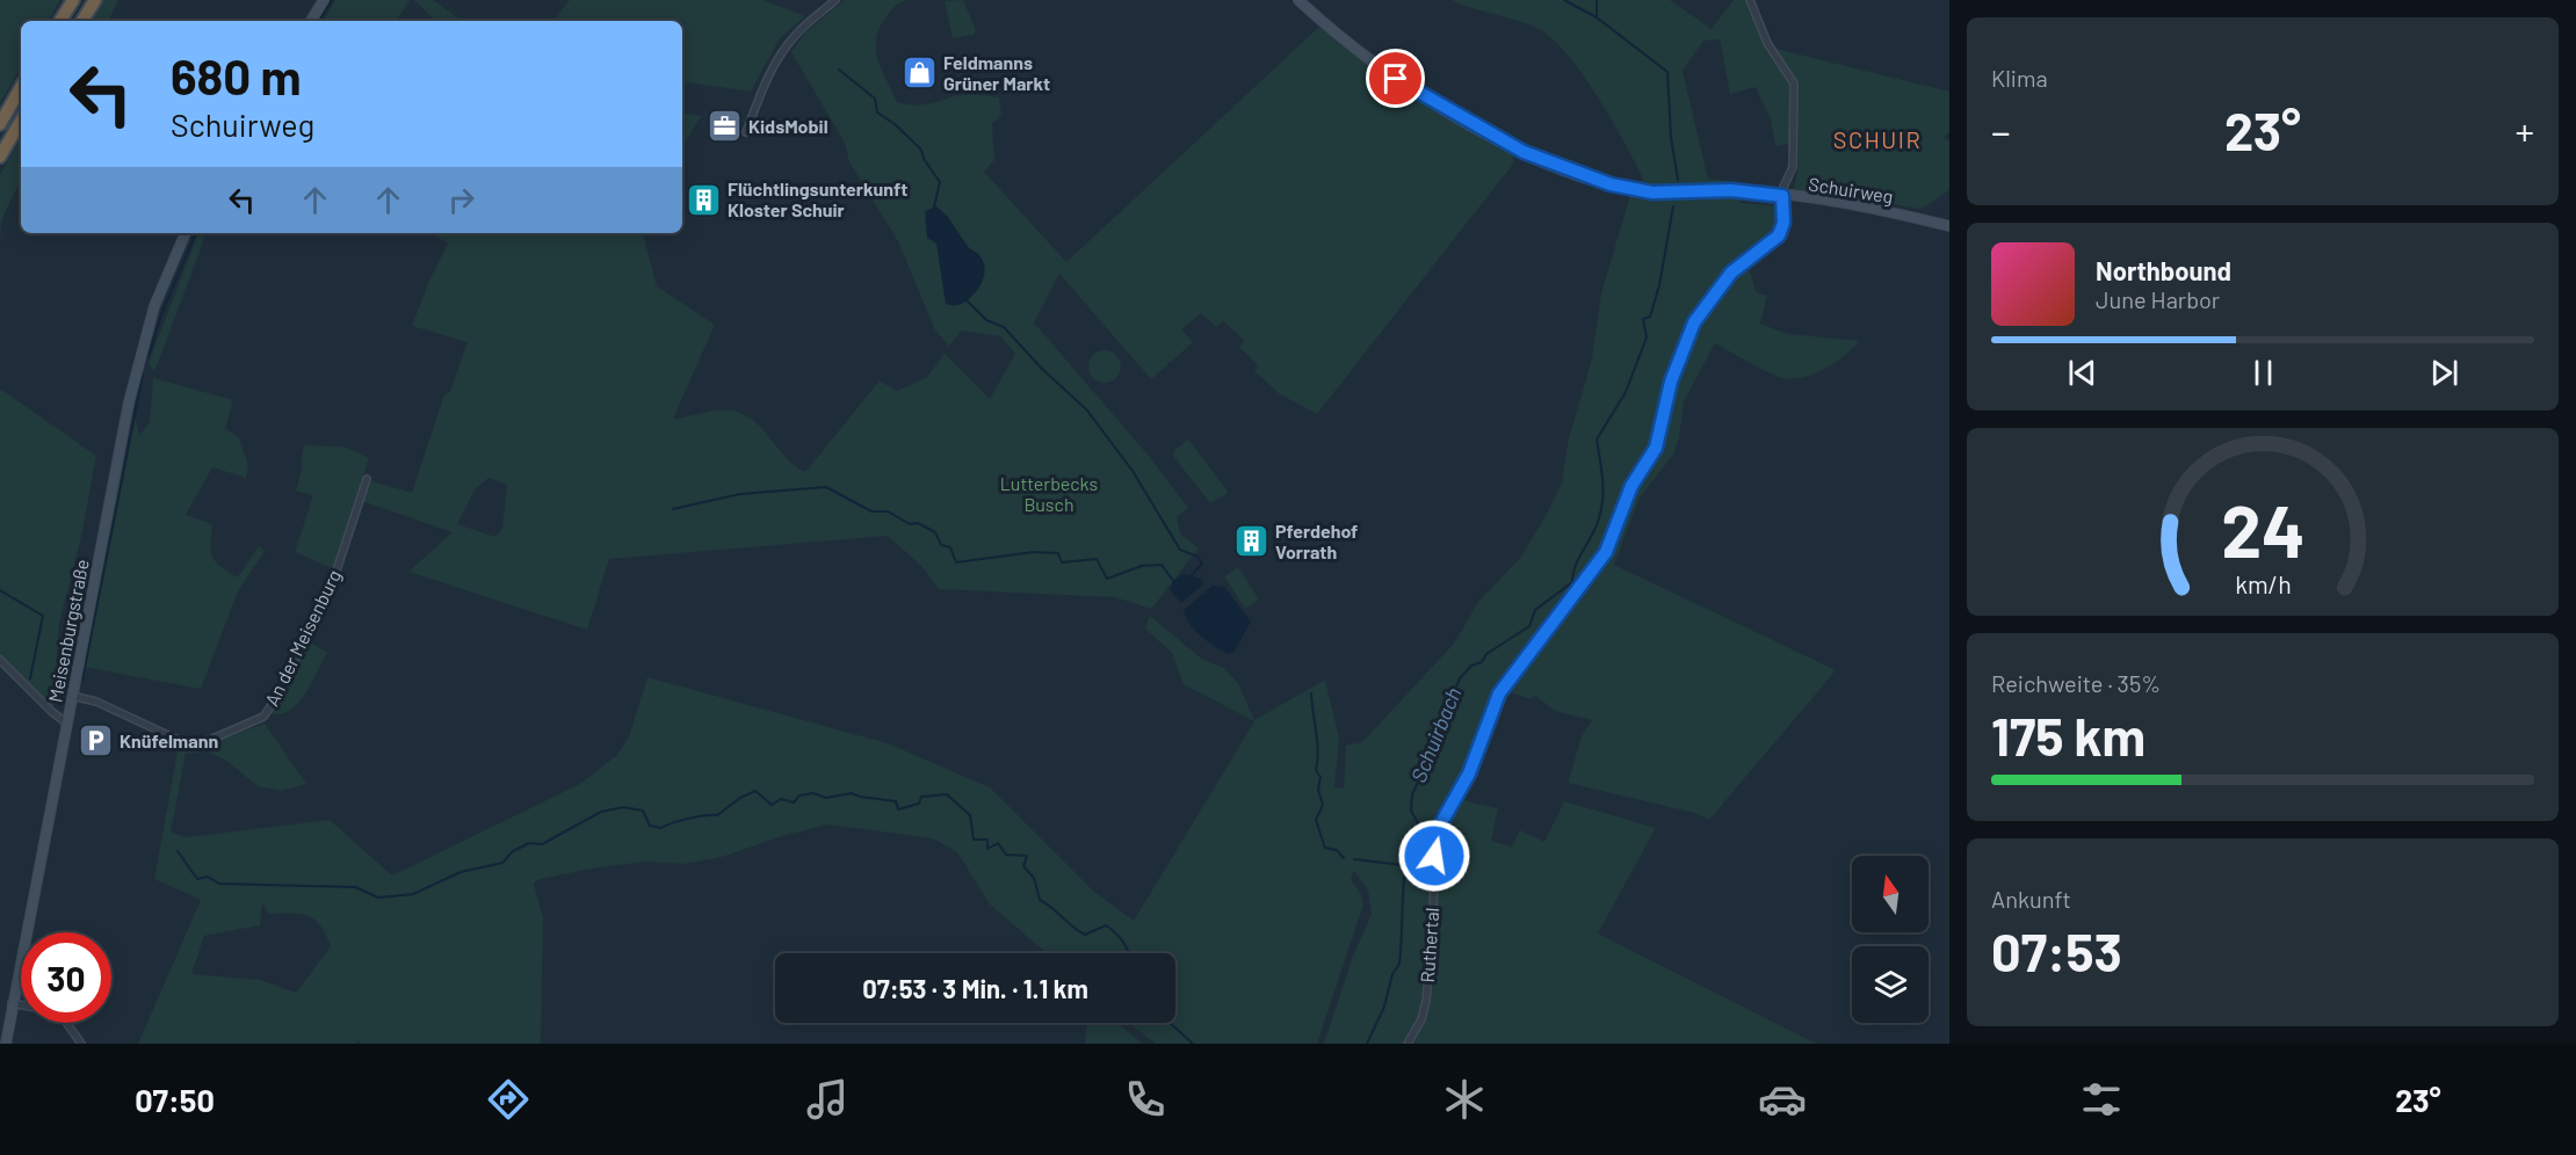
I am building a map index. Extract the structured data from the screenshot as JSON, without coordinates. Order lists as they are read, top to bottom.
{
  "streets": {
    "main road": ["Schuirweg", "Meisenburgstraße"],
    "street": ["An der Meisenburg", "Ruthertal"]
  },
  "crossings": [
    ["Schuirweg", "Ruthertal"],
    ["Meisenburgstraße", "An der Meisenburg"]
  ],
  "districts": ["SCHUIR"],
  "water": ["Schuirbach"],
  "parks": ["Lutterbecks Busch"],
  "places": {
    "shop": ["Feldmanns Grüner Markt"],
    "office": ["KidsMobil"],
    "building": ["Flüchtlingsunterkunft Kloster Schuir", "Pferdehof Vorrath"],
    "parking": ["Knüfelmann"]
  },
  "north": "top",
  "page": {
    "tile": [
      "Klima",
      ["Reichweite · 35%", "175 km"],
      ["Ankunft", "07:53"]
    ],
    "turn": ["680 m", "Schuirweg"],
    "heat": ["−", "23°", "+"],
    "song": ["Northbound", "June Harbor"],
    "limit": "30",
    "trip": "07:53 · 3 Min. · 1.1 km",
    "tabs": ["07:50", "23°"],
    "gauge": ["24", "km/h"]
  }
}
